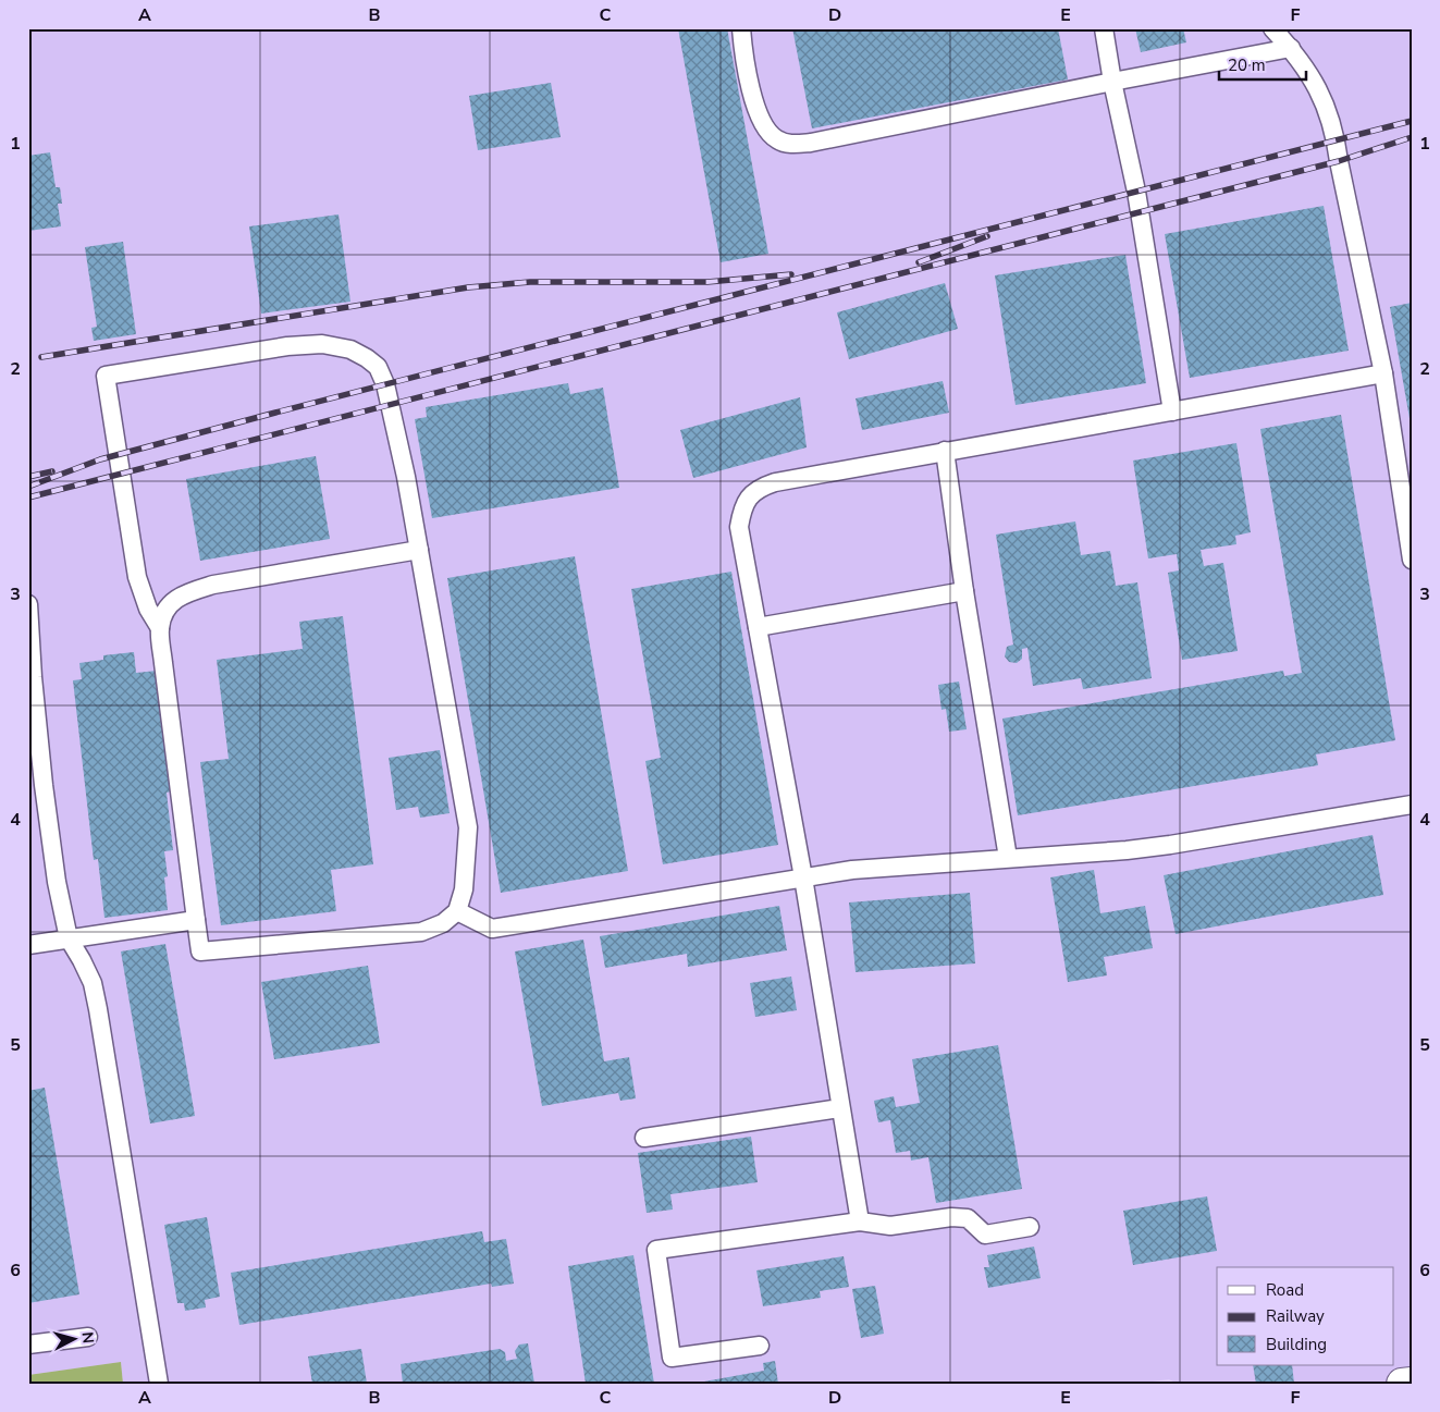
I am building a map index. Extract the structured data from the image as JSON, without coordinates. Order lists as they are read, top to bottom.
{
  "legend": ["Road", "Railway", "Building"],
  "scale_bar": "20 m",
  "north": "right",
  "grid": {
    "columns": [
      "A",
      "B",
      "C",
      "D",
      "E",
      "F"
    ],
    "rows": [
      "1",
      "2",
      "3",
      "4",
      "5",
      "6"
    ]
  }
}
